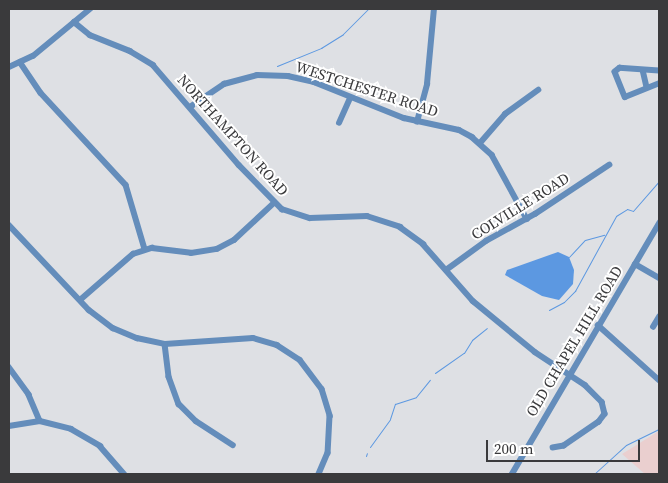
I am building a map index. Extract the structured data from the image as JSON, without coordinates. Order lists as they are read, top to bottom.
{
  "streets": {
    "street": [
      "WESTCHESTER ROAD",
      "NORTHAMPTON ROAD",
      "COLVILLE ROAD",
      "OLD CHAPEL HILL ROAD"
    ]
  },
  "crossings": [
    ["WESTCHESTER ROAD", "NORTHAMPTON ROAD"],
    ["WESTCHESTER ROAD", "COLVILLE ROAD"],
    ["NORTHAMPTON ROAD", "COLVILLE ROAD"],
    ["NORTHAMPTON ROAD", "OLD CHAPEL HILL ROAD"]
  ],
  "scale_bar": "200 m"
}
